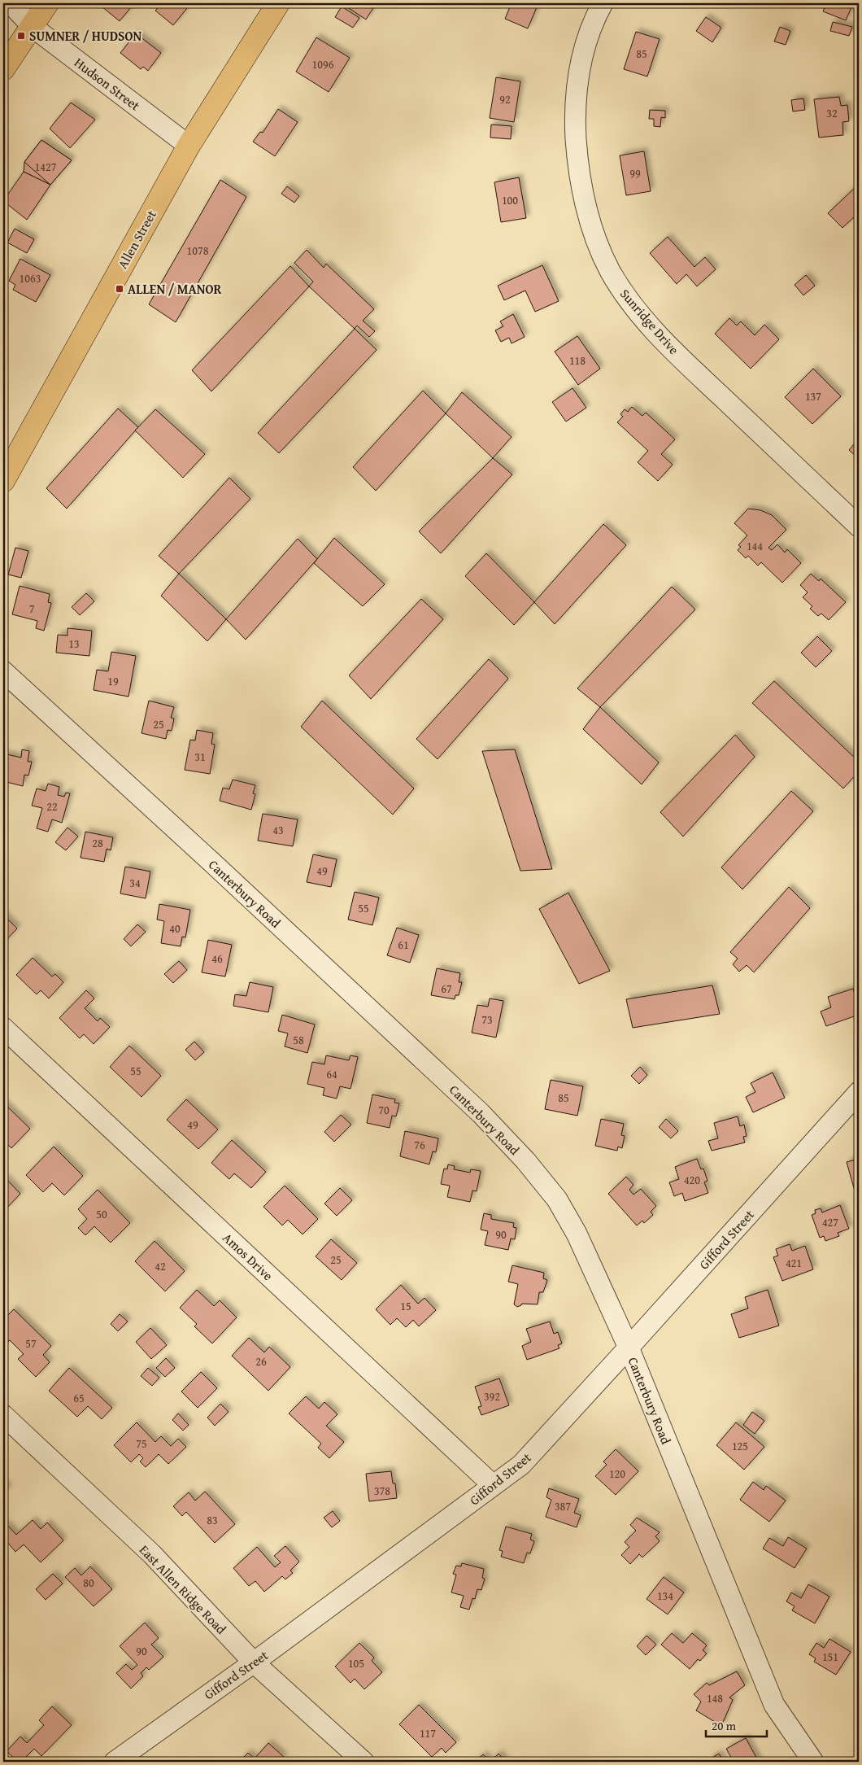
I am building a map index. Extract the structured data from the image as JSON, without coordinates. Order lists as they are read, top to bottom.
{
  "streets": {
    "main road": ["Allen Street"],
    "street": [
      "Hudson Street",
      "Sunridge Drive",
      "Canterbury Road",
      "Gifford Street",
      "Amos Drive",
      "East Allen Ridge Road"
    ]
  },
  "crossings": [
    ["Hudson Street", "Allen Street"],
    ["Canterbury Road", "Gifford Street"],
    ["Gifford Street", "Amos Drive"],
    ["Gifford Street", "East Allen Ridge Road"]
  ],
  "places": {
    "transit": ["SUMNER / HUDSON", "ALLEN / MANOR"]
  },
  "house_numbers": [
    "85",
    "1096",
    "92",
    "32",
    "1427",
    "99",
    "100",
    "1078",
    "1063",
    "118",
    "137",
    "144",
    "7",
    "13",
    "19",
    "25",
    "31",
    "22",
    "43",
    "28",
    "49",
    "34",
    "55",
    "40",
    "61",
    "46",
    "67",
    "73",
    "58",
    "55",
    "64",
    "85",
    "70",
    "49",
    "76",
    "420",
    "50",
    "427",
    "90",
    "25",
    "421",
    "42",
    "15",
    "57",
    "26",
    "392",
    "65",
    "75",
    "125",
    "120",
    "378",
    "387",
    "83",
    "80",
    "134",
    "90",
    "151",
    "105",
    "148",
    "117"
  ],
  "scale_bar": "20 m"
}
